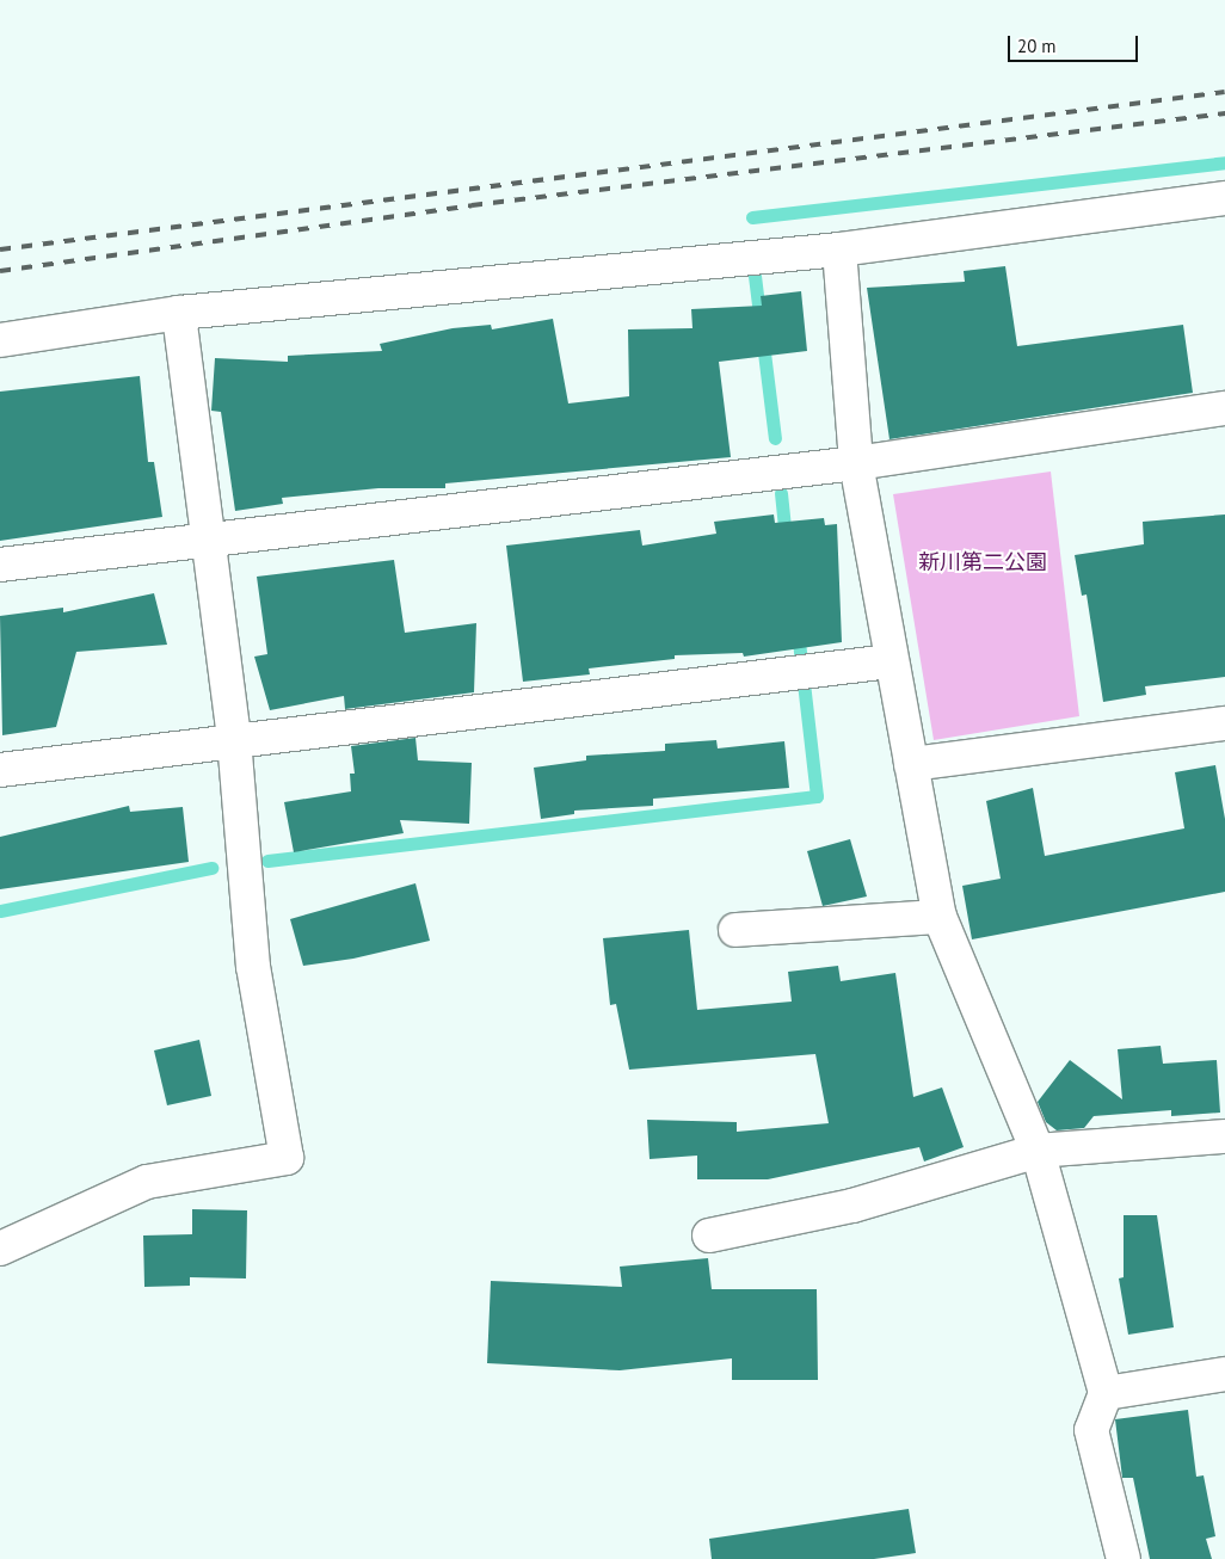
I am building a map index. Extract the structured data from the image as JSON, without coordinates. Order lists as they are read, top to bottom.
{
  "parks": ["新川第二公園"],
  "scale_bar": "20 m"
}
